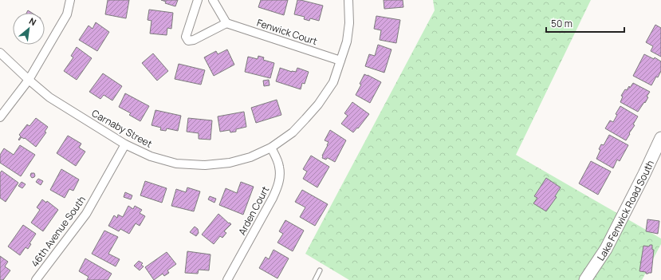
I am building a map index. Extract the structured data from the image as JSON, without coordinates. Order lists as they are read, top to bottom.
{
  "streets": {
    "street": [
      "Fenwick Court",
      "Carnaby Street",
      "Lake Fenwick Road South",
      "Arden Court",
      "46th Avenue South"
    ]
  },
  "crossings": [
    ["Fenwick Court", "Carnaby Street"],
    ["Carnaby Street", "Arden Court"],
    ["Carnaby Street", "46th Avenue South"]
  ],
  "scale_bar": "50 m",
  "north": "top right"
}
